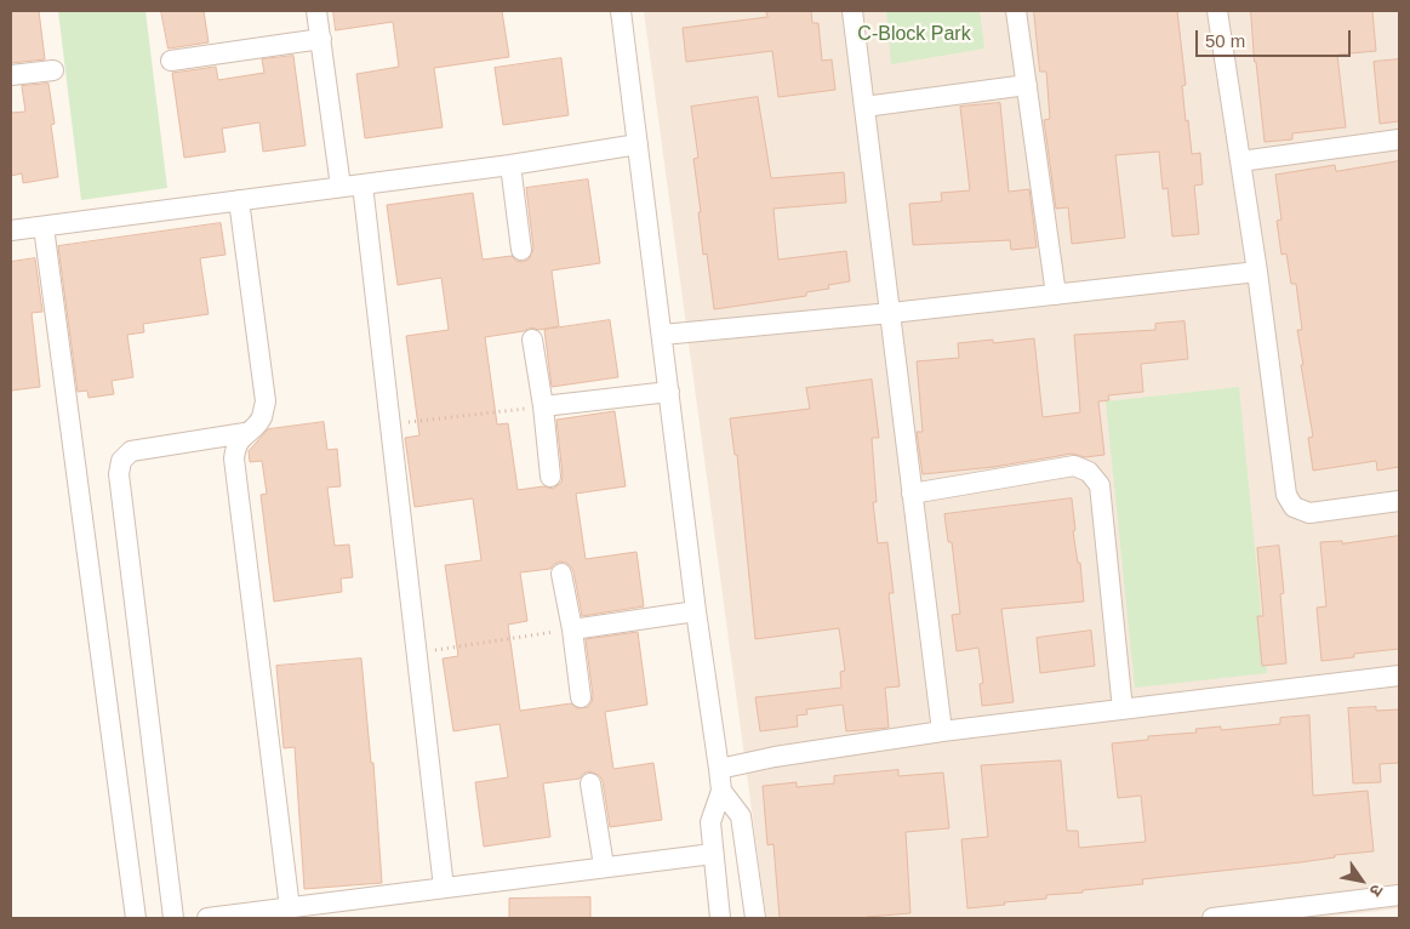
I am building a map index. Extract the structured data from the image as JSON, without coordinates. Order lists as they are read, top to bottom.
{
  "parks": ["C-Block Park"],
  "scale_bar": "50 m",
  "north": "bottom right"
}
